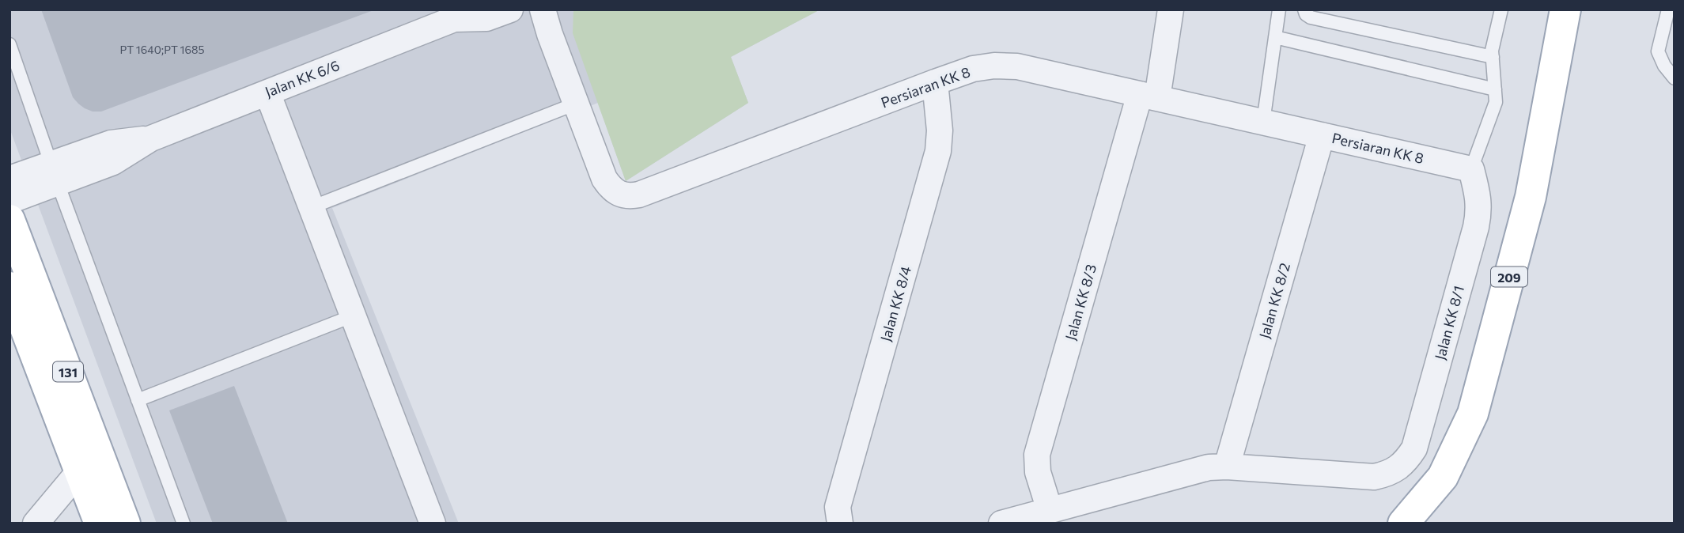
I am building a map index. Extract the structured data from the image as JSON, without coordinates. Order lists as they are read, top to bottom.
{
  "streets": {
    "main road": ["209", "131"],
    "street": [
      "Jalan KK 6/6",
      "Persiaran KK 8",
      "Jalan KK 8/2",
      "Jalan KK 8/3",
      "Jalan KK 8/4",
      "Jalan KK 8/1"
    ]
  },
  "crossings": [
    ["Persiaran KK 8", "Jalan KK 8/2"],
    ["Persiaran KK 8", "Jalan KK 8/3"],
    ["Persiaran KK 8", "Jalan KK 8/4"],
    ["Persiaran KK 8", "Jalan KK 8/1"],
    ["Jalan KK 8/2", "Jalan KK 8/1"]
  ],
  "house_numbers": ["PT 1640;PT 1685"]
}
